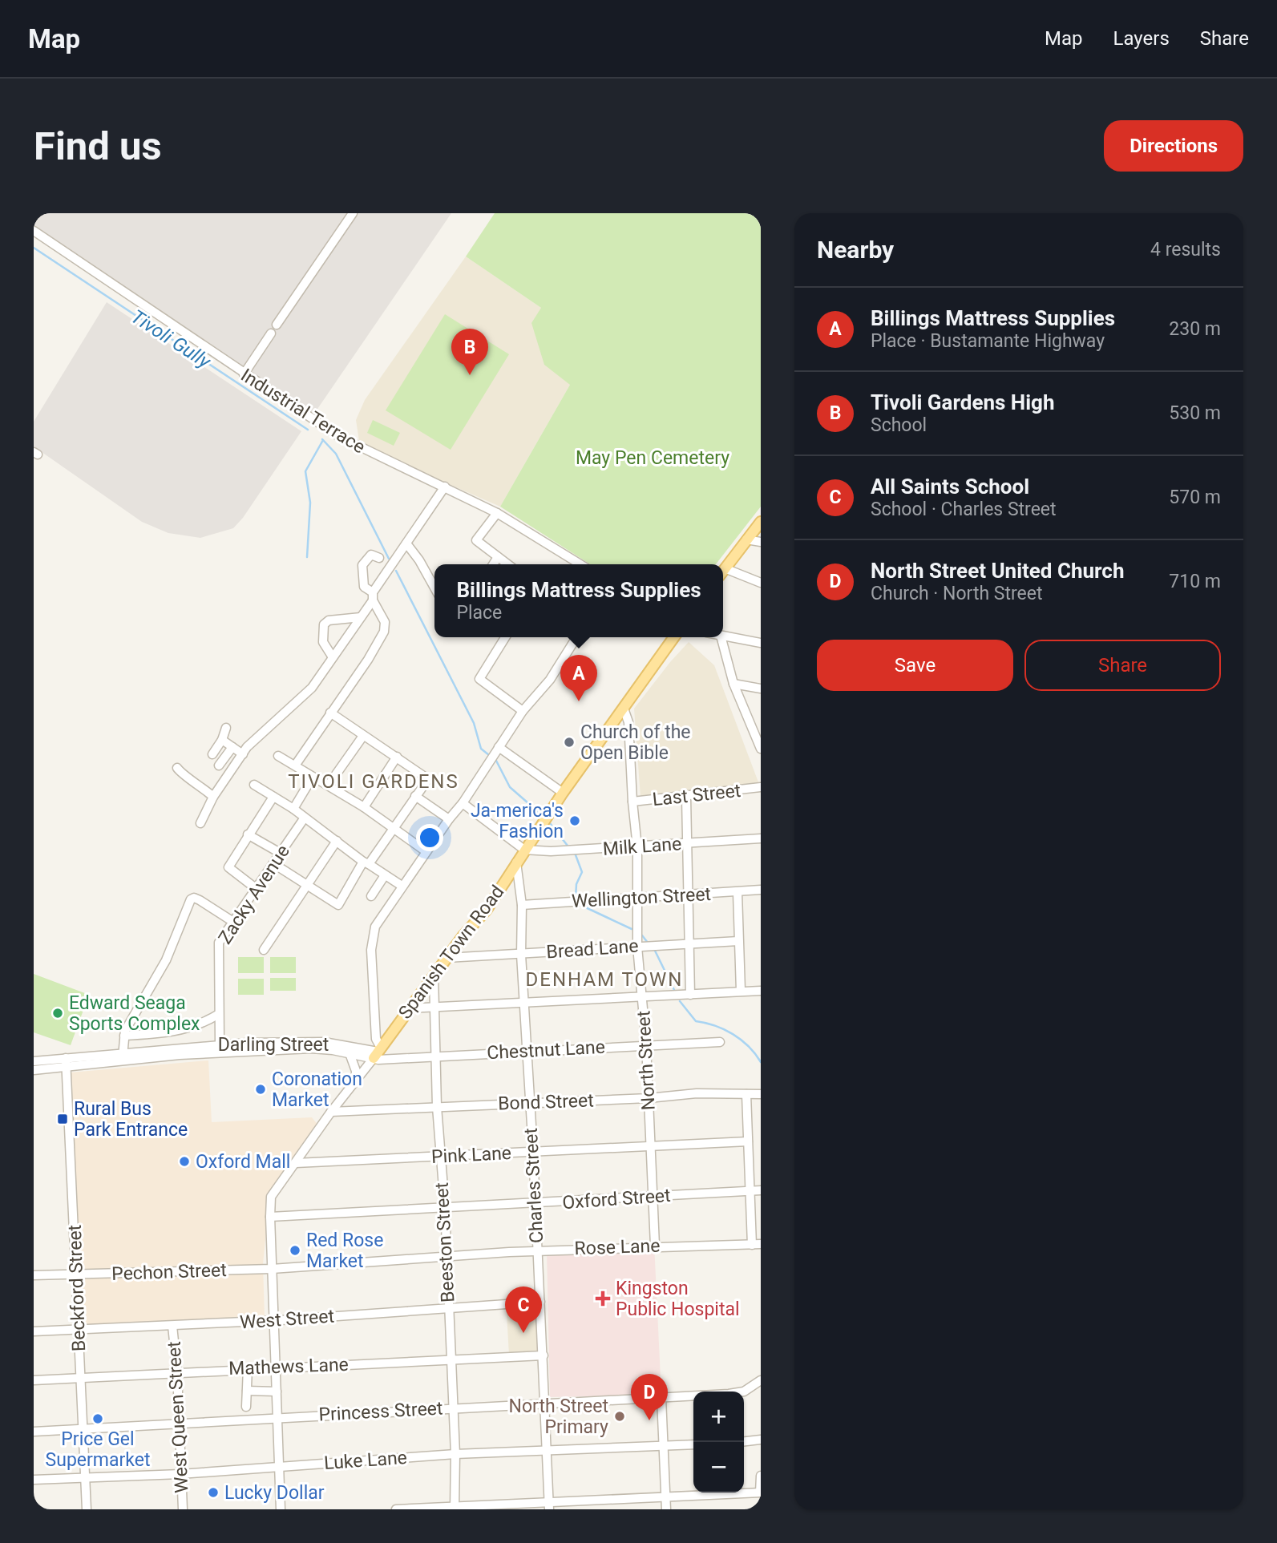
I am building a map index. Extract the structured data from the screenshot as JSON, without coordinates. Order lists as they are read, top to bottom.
{
  "streets": {
    "main road": ["Spanish Town Road"],
    "street": [
      "Industrial Terrace",
      "Last Street",
      "Milk Lane",
      "Zacky Avenue",
      "Wellington Street",
      "Bread Lane",
      "Darling Street",
      "Chestnut Lane",
      "North Street",
      "Bond Street",
      "Pink Lane",
      "Charles Street",
      "Oxford Street",
      "Beeston Street",
      "Rose Lane",
      "Pechon Street",
      "Beckford Street",
      "West Street",
      "Mathews Lane",
      "Princess Street",
      "West Queen Street",
      "Luke Lane"
    ]
  },
  "crossings": [
    ["Last Street", "North Street"],
    ["Milk Lane", "Spanish Town Road"],
    ["Milk Lane", "North Street"],
    ["Zacky Avenue", "Darling Street"],
    ["Wellington Street", "North Street"],
    ["Wellington Street", "Charles Street"],
    ["Bread Lane", "Spanish Town Road"],
    ["Bread Lane", "North Street"],
    ["Bread Lane", "Charles Street"],
    ["Spanish Town Road", "Darling Street"],
    ["Spanish Town Road", "Chestnut Lane"],
    ["Spanish Town Road", "North Street"],
    ["Spanish Town Road", "Bond Street"],
    ["Spanish Town Road", "Pink Lane"],
    ["Spanish Town Road", "Charles Street"],
    ["Spanish Town Road", "Oxford Street"],
    ["Spanish Town Road", "Beeston Street"],
    ["Spanish Town Road", "Rose Lane"],
    ["Spanish Town Road", "Pechon Street"],
    ["Spanish Town Road", "West Street"],
    ["Spanish Town Road", "Mathews Lane"],
    ["Spanish Town Road", "Princess Street"],
    ["Spanish Town Road", "Luke Lane"],
    ["Darling Street", "Chestnut Lane"],
    ["Darling Street", "Beckford Street"],
    ["Chestnut Lane", "North Street"],
    ["Chestnut Lane", "Charles Street"],
    ["Chestnut Lane", "Beeston Street"],
    ["North Street", "Bond Street"],
    ["North Street", "Pink Lane"],
    ["North Street", "Oxford Street"],
    ["North Street", "Rose Lane"],
    ["Bond Street", "Charles Street"],
    ["Bond Street", "Beeston Street"],
    ["Pink Lane", "Charles Street"],
    ["Pink Lane", "Beeston Street"],
    ["Charles Street", "Oxford Street"],
    ["Charles Street", "Rose Lane"],
    ["Charles Street", "West Street"],
    ["Charles Street", "Mathews Lane"],
    ["Charles Street", "Princess Street"],
    ["Charles Street", "Luke Lane"],
    ["Oxford Street", "Beeston Street"],
    ["Beeston Street", "Rose Lane"],
    ["Beeston Street", "West Street"],
    ["Beeston Street", "Mathews Lane"],
    ["Beeston Street", "Princess Street"],
    ["Beeston Street", "Luke Lane"],
    ["Rose Lane", "Pechon Street"],
    ["Pechon Street", "Beckford Street"],
    ["Beckford Street", "West Street"],
    ["Beckford Street", "Mathews Lane"],
    ["Beckford Street", "Princess Street"],
    ["Beckford Street", "Luke Lane"],
    ["West Street", "West Queen Street"],
    ["Mathews Lane", "West Queen Street"],
    ["Princess Street", "West Queen Street"],
    ["West Queen Street", "Luke Lane"]
  ],
  "districts": ["TIVOLI GARDENS", "DENHAM TOWN"],
  "water": ["Tivoli Gully"],
  "parks": ["May Pen Cemetery"],
  "places": {
    "other": [
      "Church of the Open Bible",
      "Ja-merica's Fashion",
      "Edward Seaga Sports Complex",
      "Coronation Market",
      "Oxford Mall",
      "Red Rose Market",
      "North Street Primary",
      "Price Gel Supermarket",
      "Lucky Dollar"
    ],
    "transit": ["Rural Bus Park Entrance"],
    "health": ["Kingston Public Hospital"]
  },
  "page": {
    "header": "Map",
    "nav": ["Map", "Layers", "Share"],
    "buttons": [
      "Directions",
      ["Save", "Share"]
    ],
    "title": "Find us",
    "heading": ["Nearby", "4 results"],
    "list": [
      {
        "mark": "A",
        "name": "Billings Mattress Supplies",
        "note": "Place · Bustamante Highway",
        "value": "230 m"
      },
      {
        "mark": "B",
        "name": "Tivoli Gardens High",
        "note": "School",
        "value": "530 m"
      },
      {
        "mark": "C",
        "name": "All Saints School",
        "note": "School · Charles Street",
        "value": "570 m"
      },
      {
        "mark": "D",
        "name": "North Street United Church",
        "note": "Church · North Street",
        "value": "710 m"
      }
    ],
    "pins": [
      "B",
      "A",
      "C",
      "D"
    ],
    "popup": ["Billings Mattress Supplies", "Place"],
    "map_buttons": ["+", "−"]
  }
}
